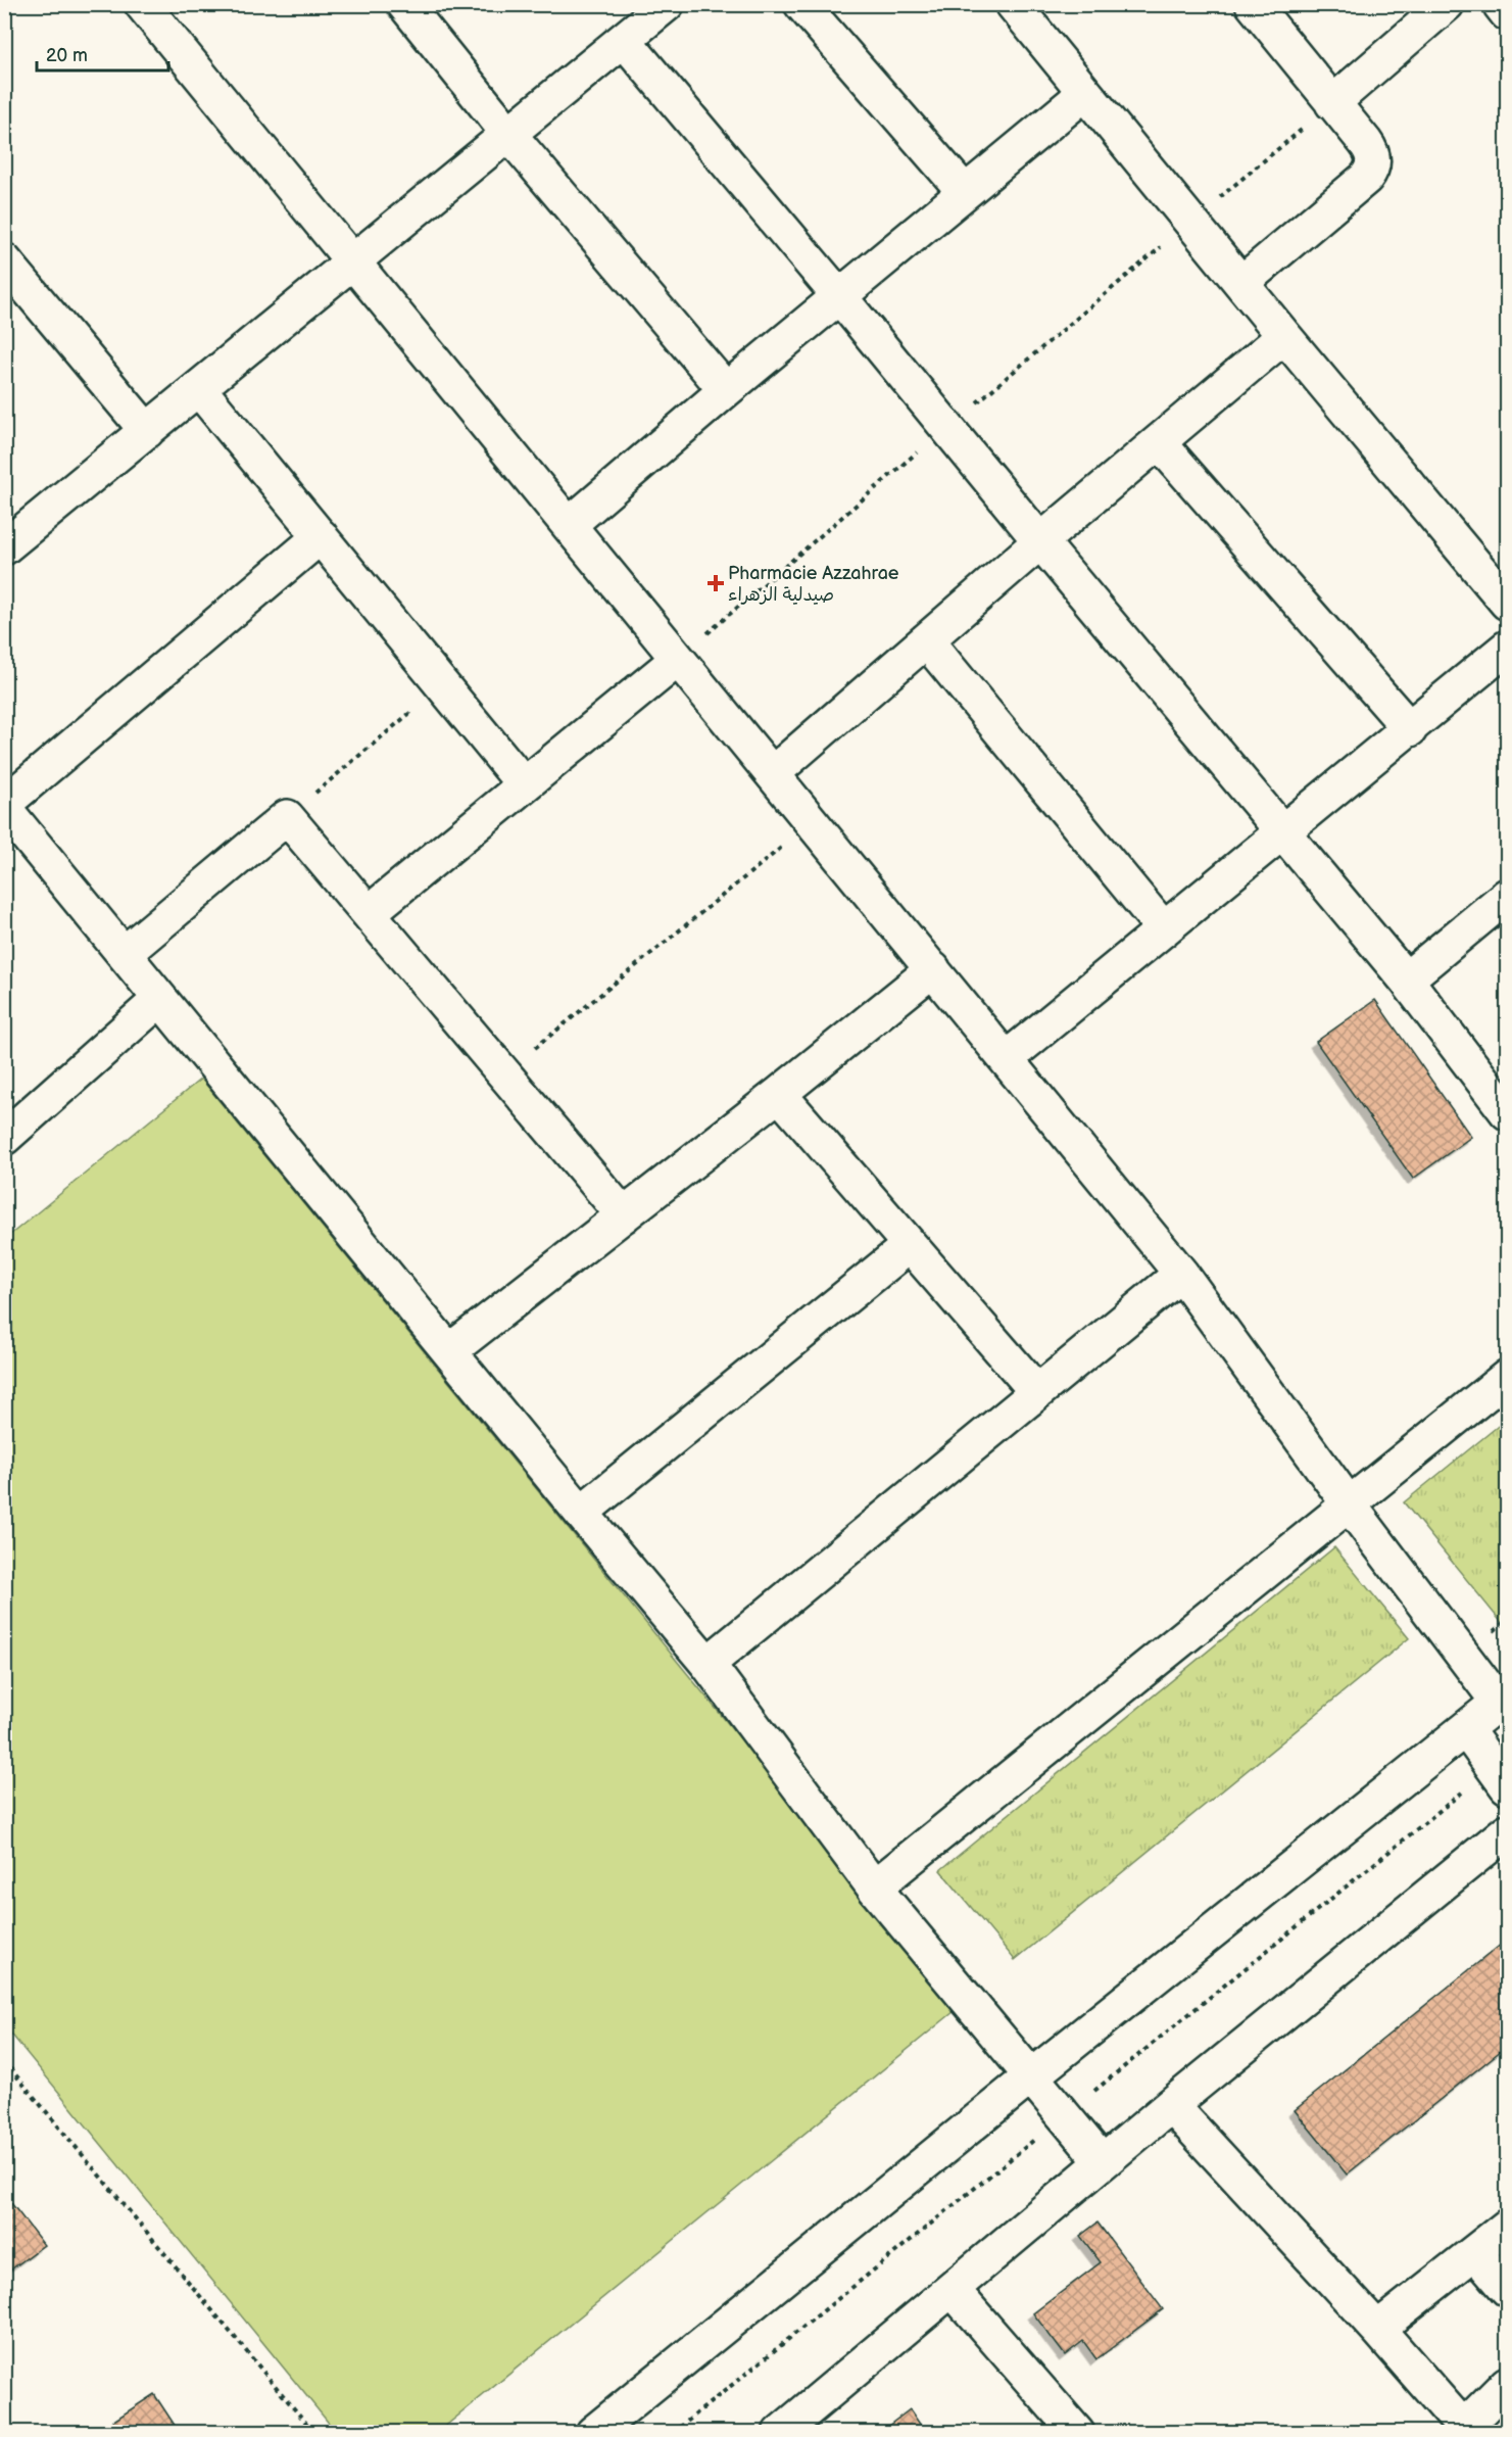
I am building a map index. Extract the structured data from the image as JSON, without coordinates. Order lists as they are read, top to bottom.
{
  "places": {
    "health": ["Pharmacie Azzahrae صيدلية الزهراء"]
  },
  "scale_bar": "20 m"
}
